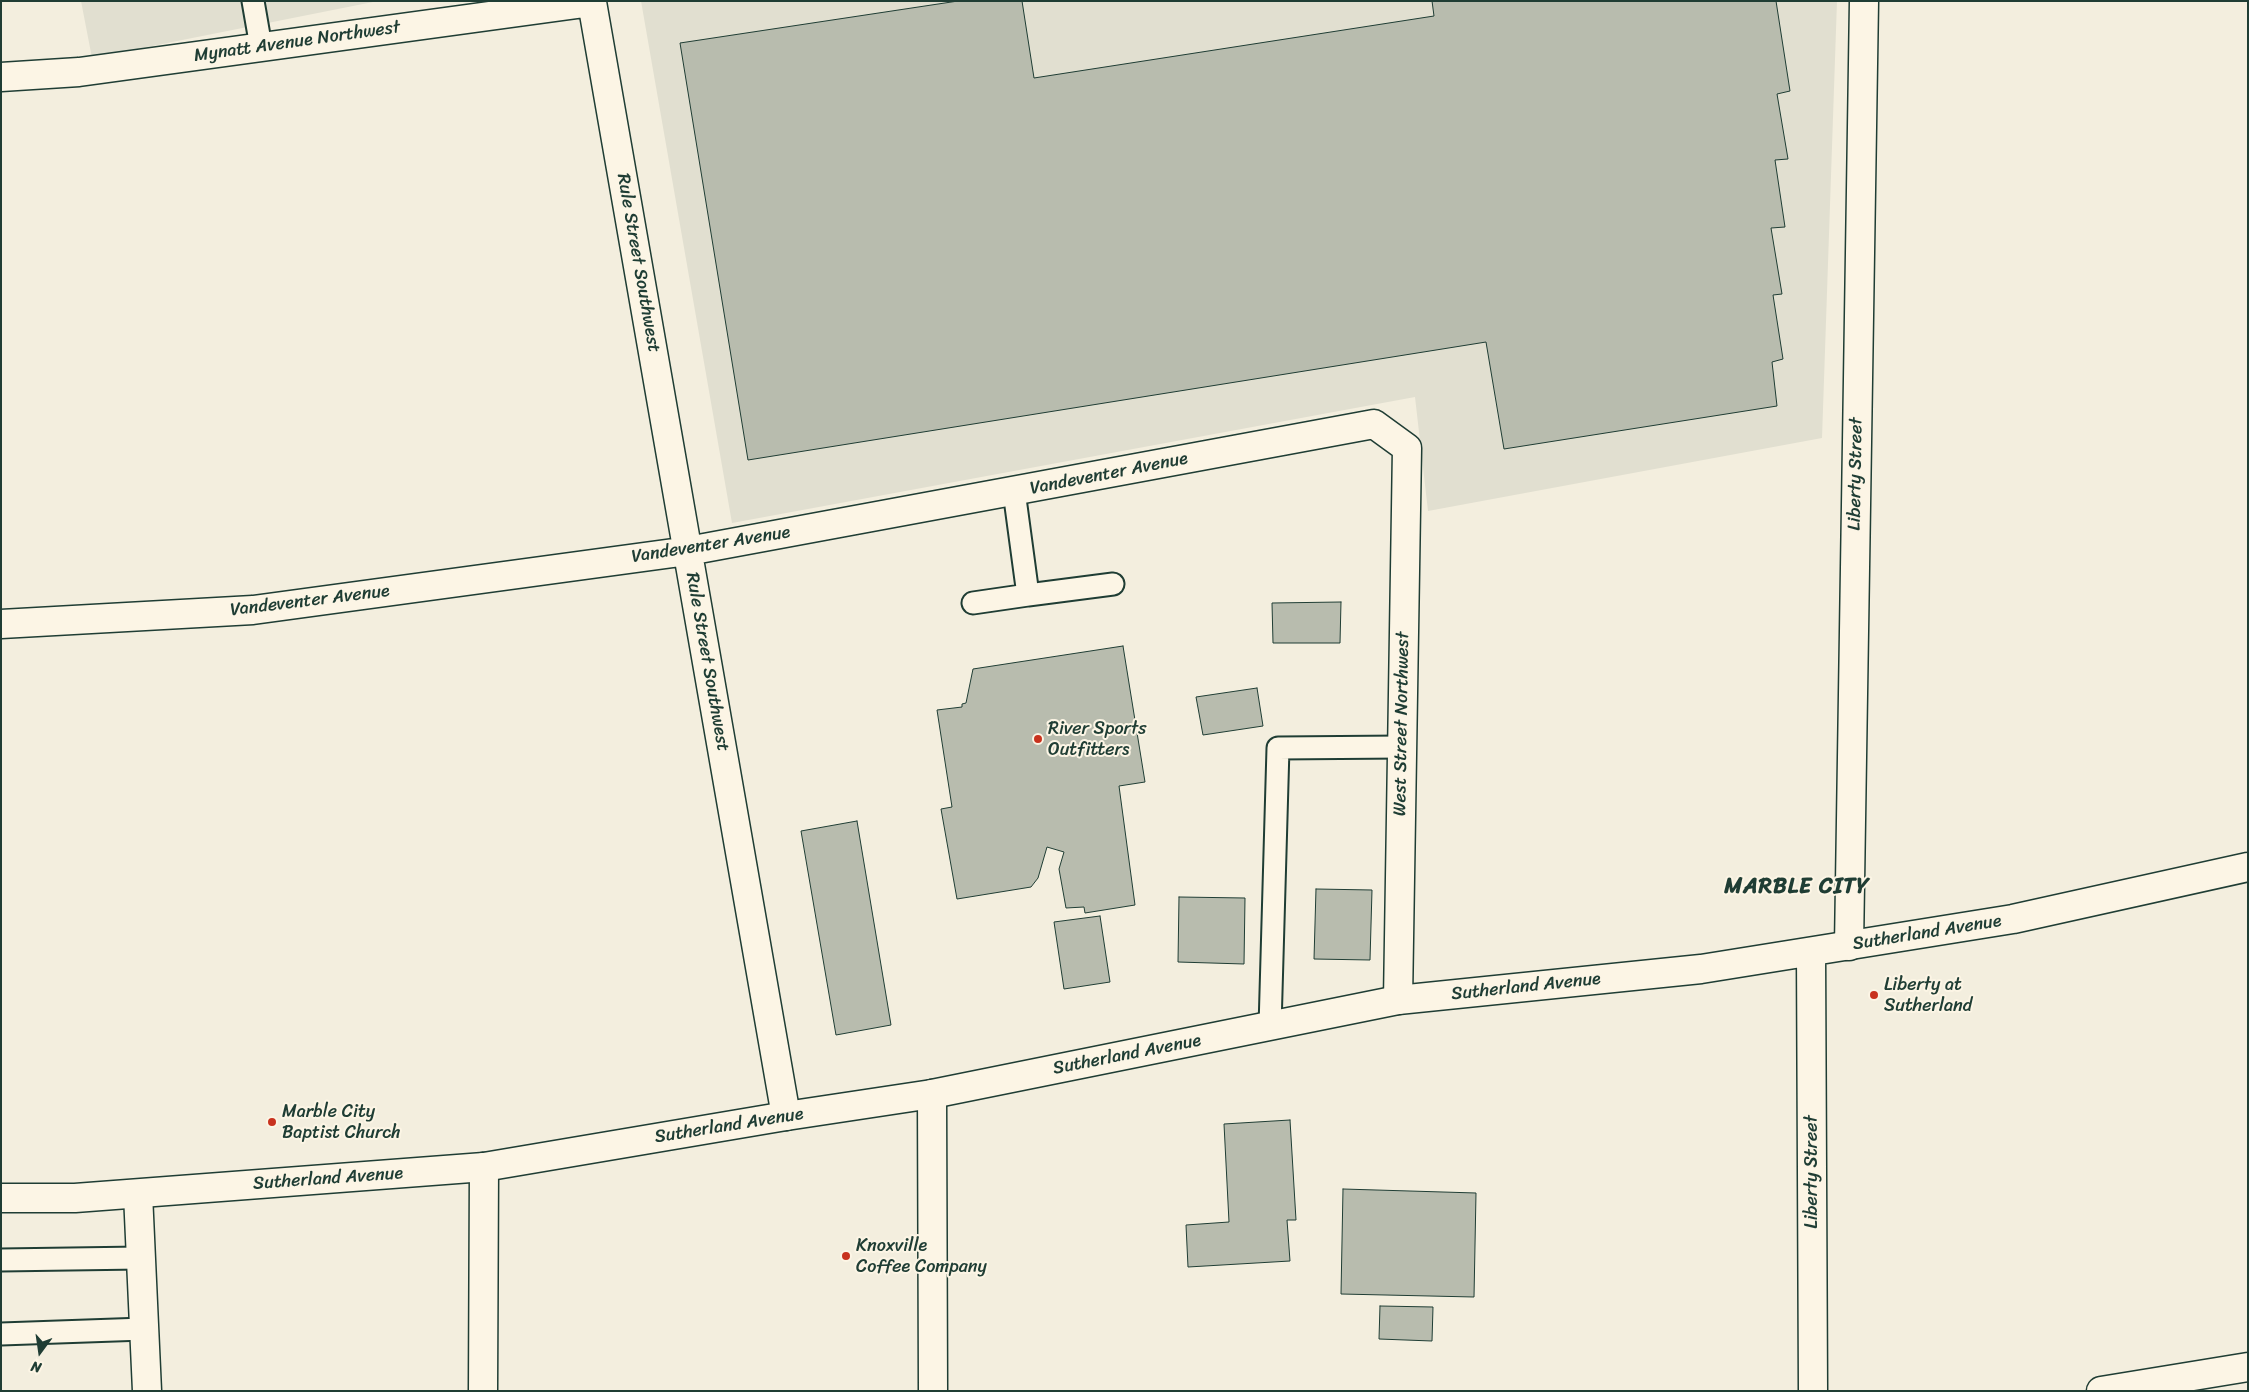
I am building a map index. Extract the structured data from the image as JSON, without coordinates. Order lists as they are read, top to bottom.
{
  "streets": {
    "street": [
      "Mynatt Avenue Northwest",
      "Rule Street Southwest",
      "Vandeventer Avenue",
      "Liberty Street",
      "West Street Northwest",
      "Sutherland Avenue"
    ]
  },
  "crossings": [
    ["Mynatt Avenue Northwest", "Rule Street Southwest"],
    ["Rule Street Southwest", "Vandeventer Avenue"],
    ["Rule Street Southwest", "Sutherland Avenue"],
    ["Vandeventer Avenue", "West Street Northwest"],
    ["Liberty Street", "Sutherland Avenue"],
    ["West Street Northwest", "Sutherland Avenue"]
  ],
  "districts": ["MARBLE CITY"],
  "places": [
    "River Sports Outfitters",
    "Liberty at Sutherland",
    "Marble City Baptist Church",
    "Knoxville Coffee Company"
  ],
  "north": "bottom"
}
